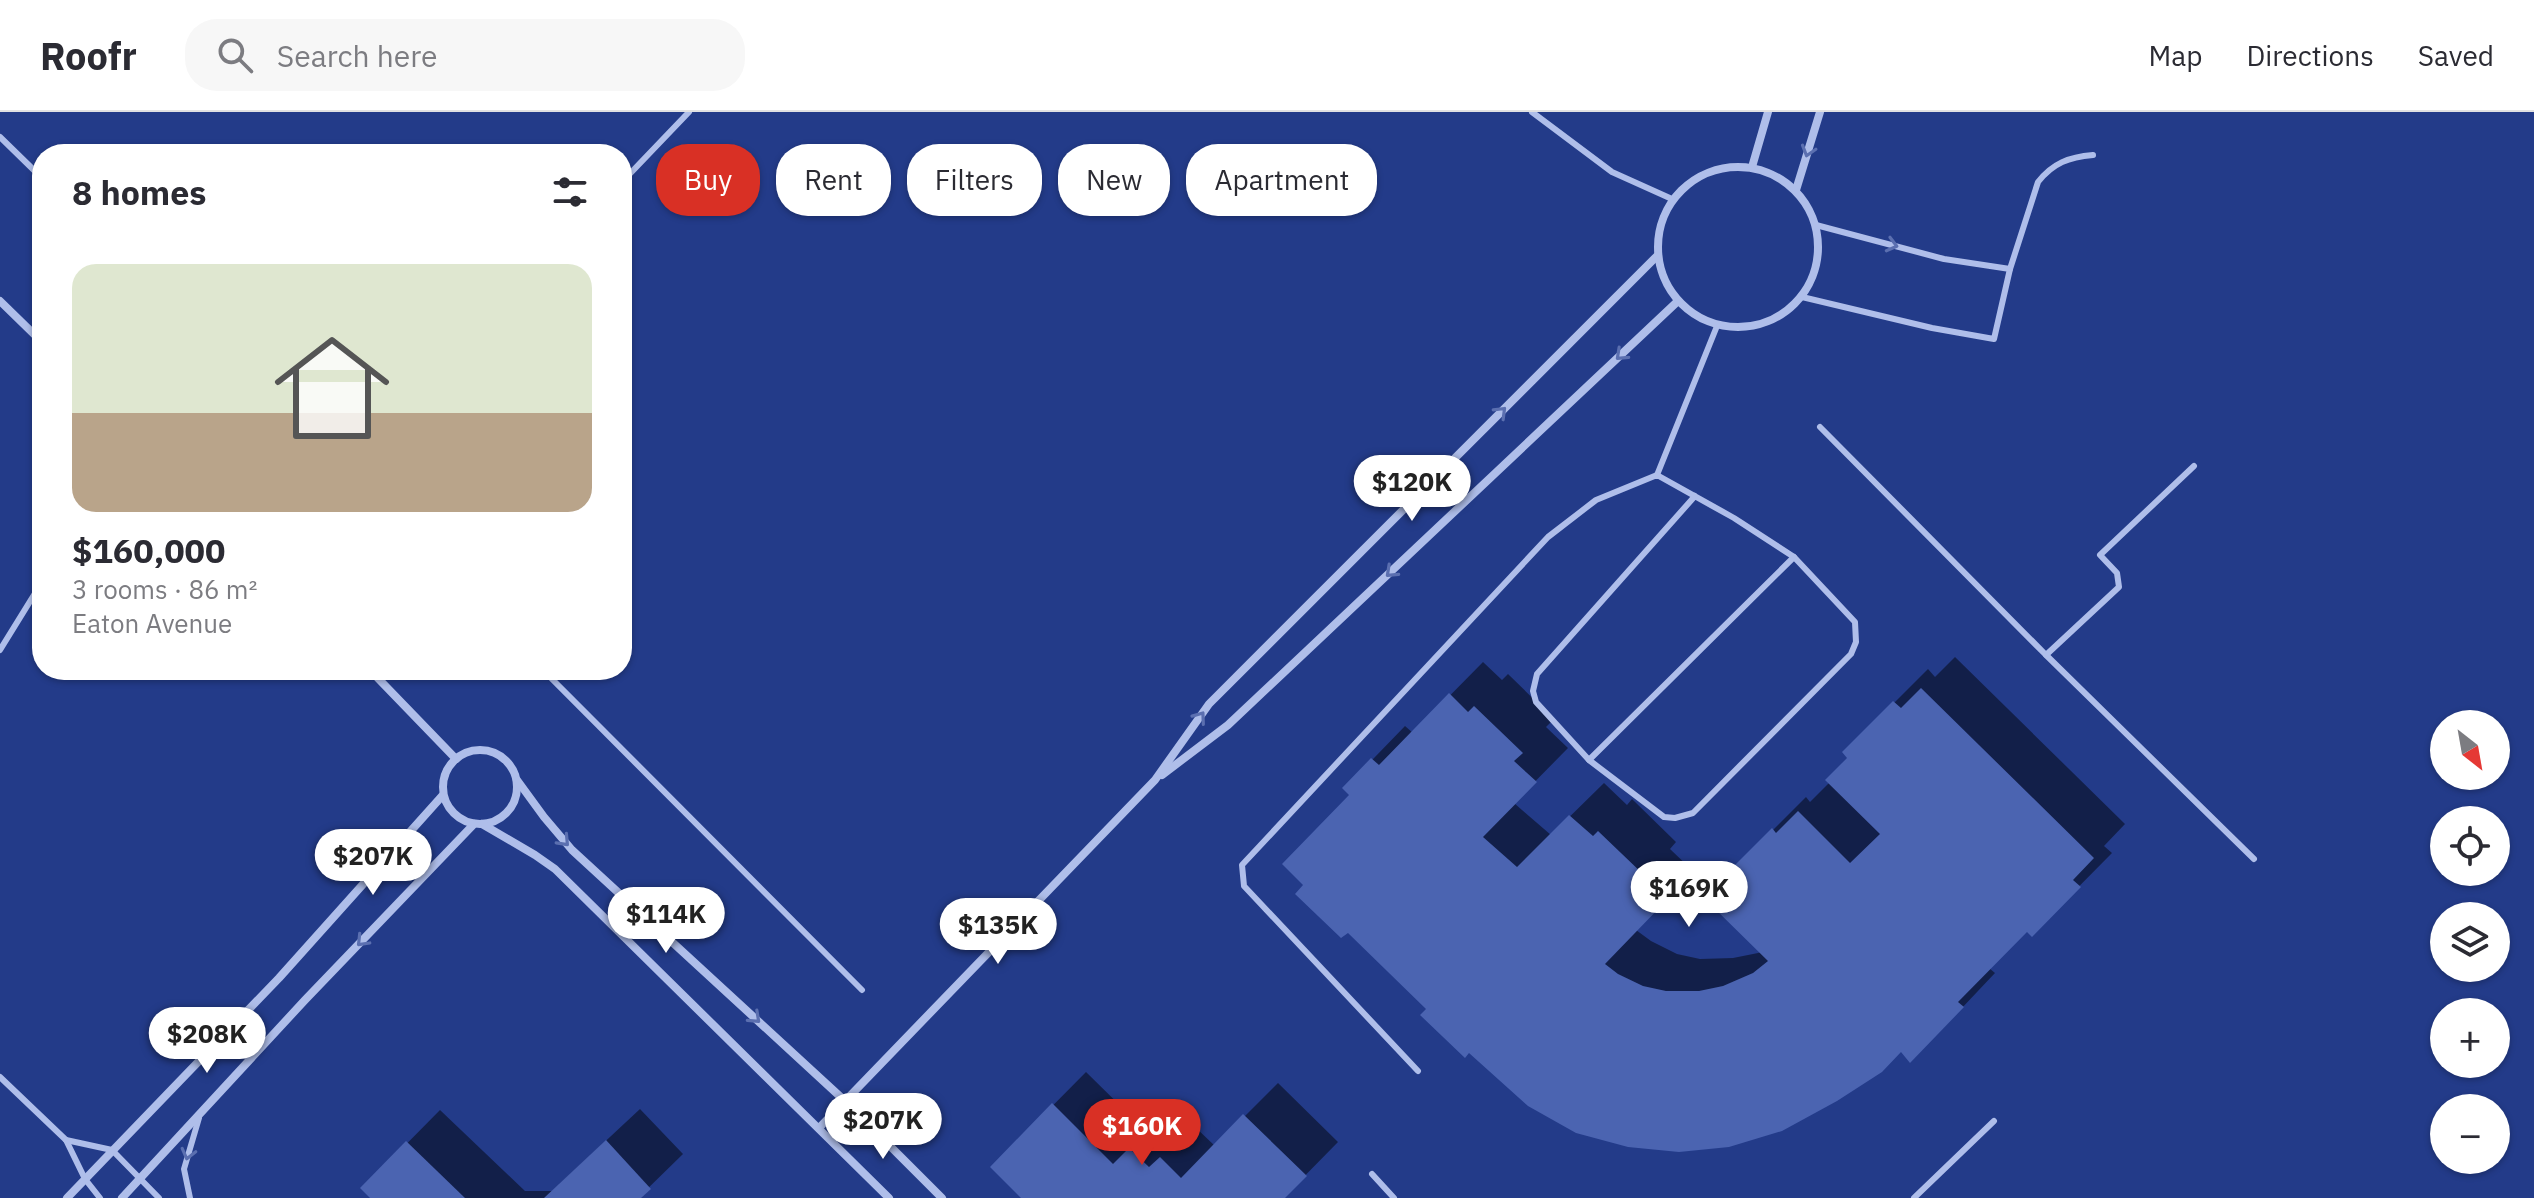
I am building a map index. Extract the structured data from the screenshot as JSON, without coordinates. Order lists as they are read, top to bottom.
{
  "north": "bottom right",
  "page": {
    "header": "Roofr",
    "search": "Search here",
    "nav": ["Map", "Directions", "Saved"],
    "chip": [
      "Buy",
      "Rent",
      "Filters",
      "New",
      "Apartment"
    ],
    "heading": "8 homes",
    "list": [
      {
        "name": "$160,000",
        "note": "3 rooms · 86 m² · Eaton Avenue"
      }
    ],
    "price": [
      "$120K",
      "$207K",
      "$169K",
      "$114K",
      "$135K",
      "$208K",
      "$207K",
      "$160K"
    ],
    "map_buttons": ["+", "−"]
  }
}
